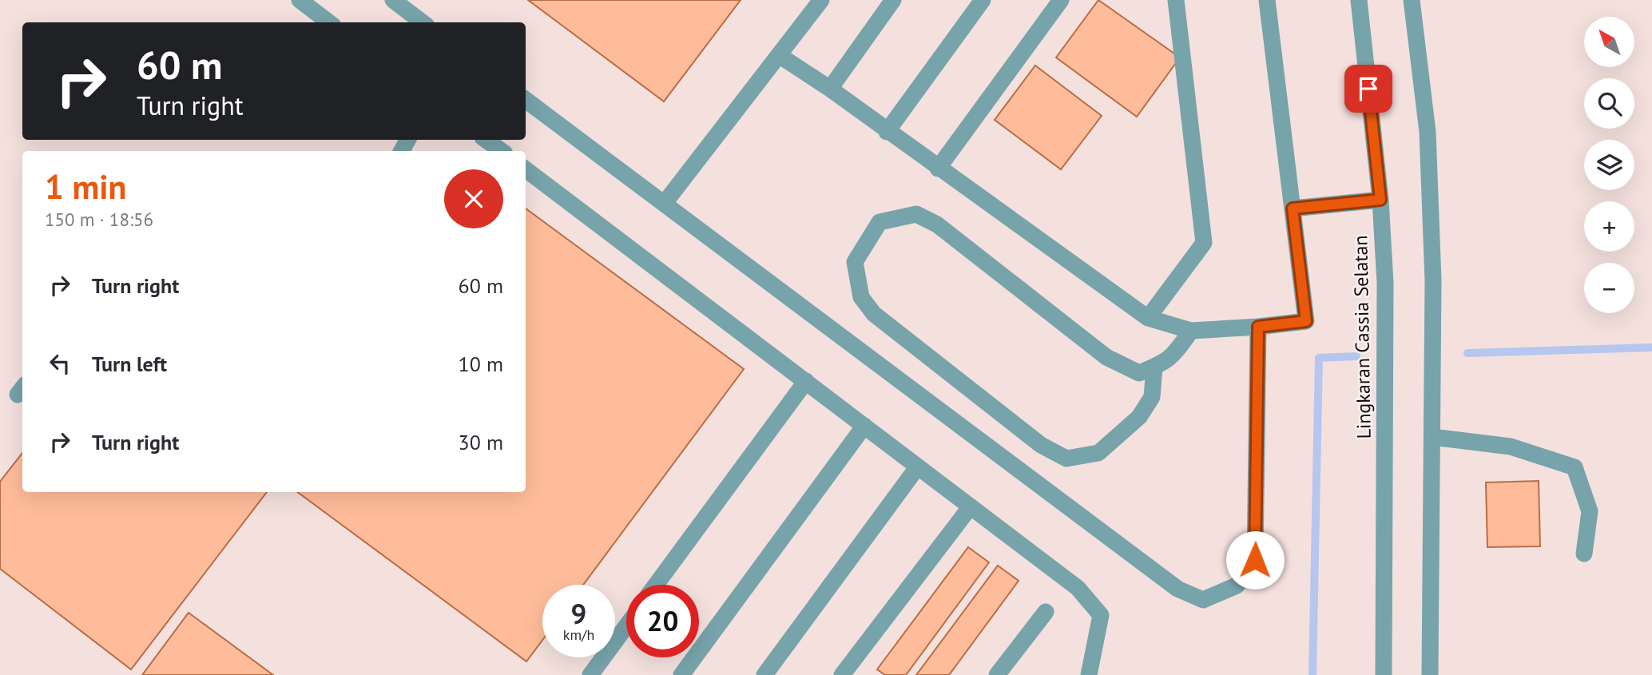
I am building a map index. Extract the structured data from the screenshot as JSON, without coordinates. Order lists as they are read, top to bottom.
{
  "streets": {
    "street": ["Lingkaran Cassia Selatan"]
  },
  "north": "top left",
  "page": {
    "map_buttons": ["+", "−"],
    "turn": ["60 m", "Turn right"],
    "heading": ["1 min", "150 m · 18:56"],
    "list": [
      {
        "name": "Turn right",
        "value": "60 m"
      },
      {
        "name": "Turn left",
        "value": "10 m"
      },
      {
        "name": "Turn right",
        "value": "30 m"
      }
    ],
    "speed": "9 km/h",
    "limit": "20"
  }
}
